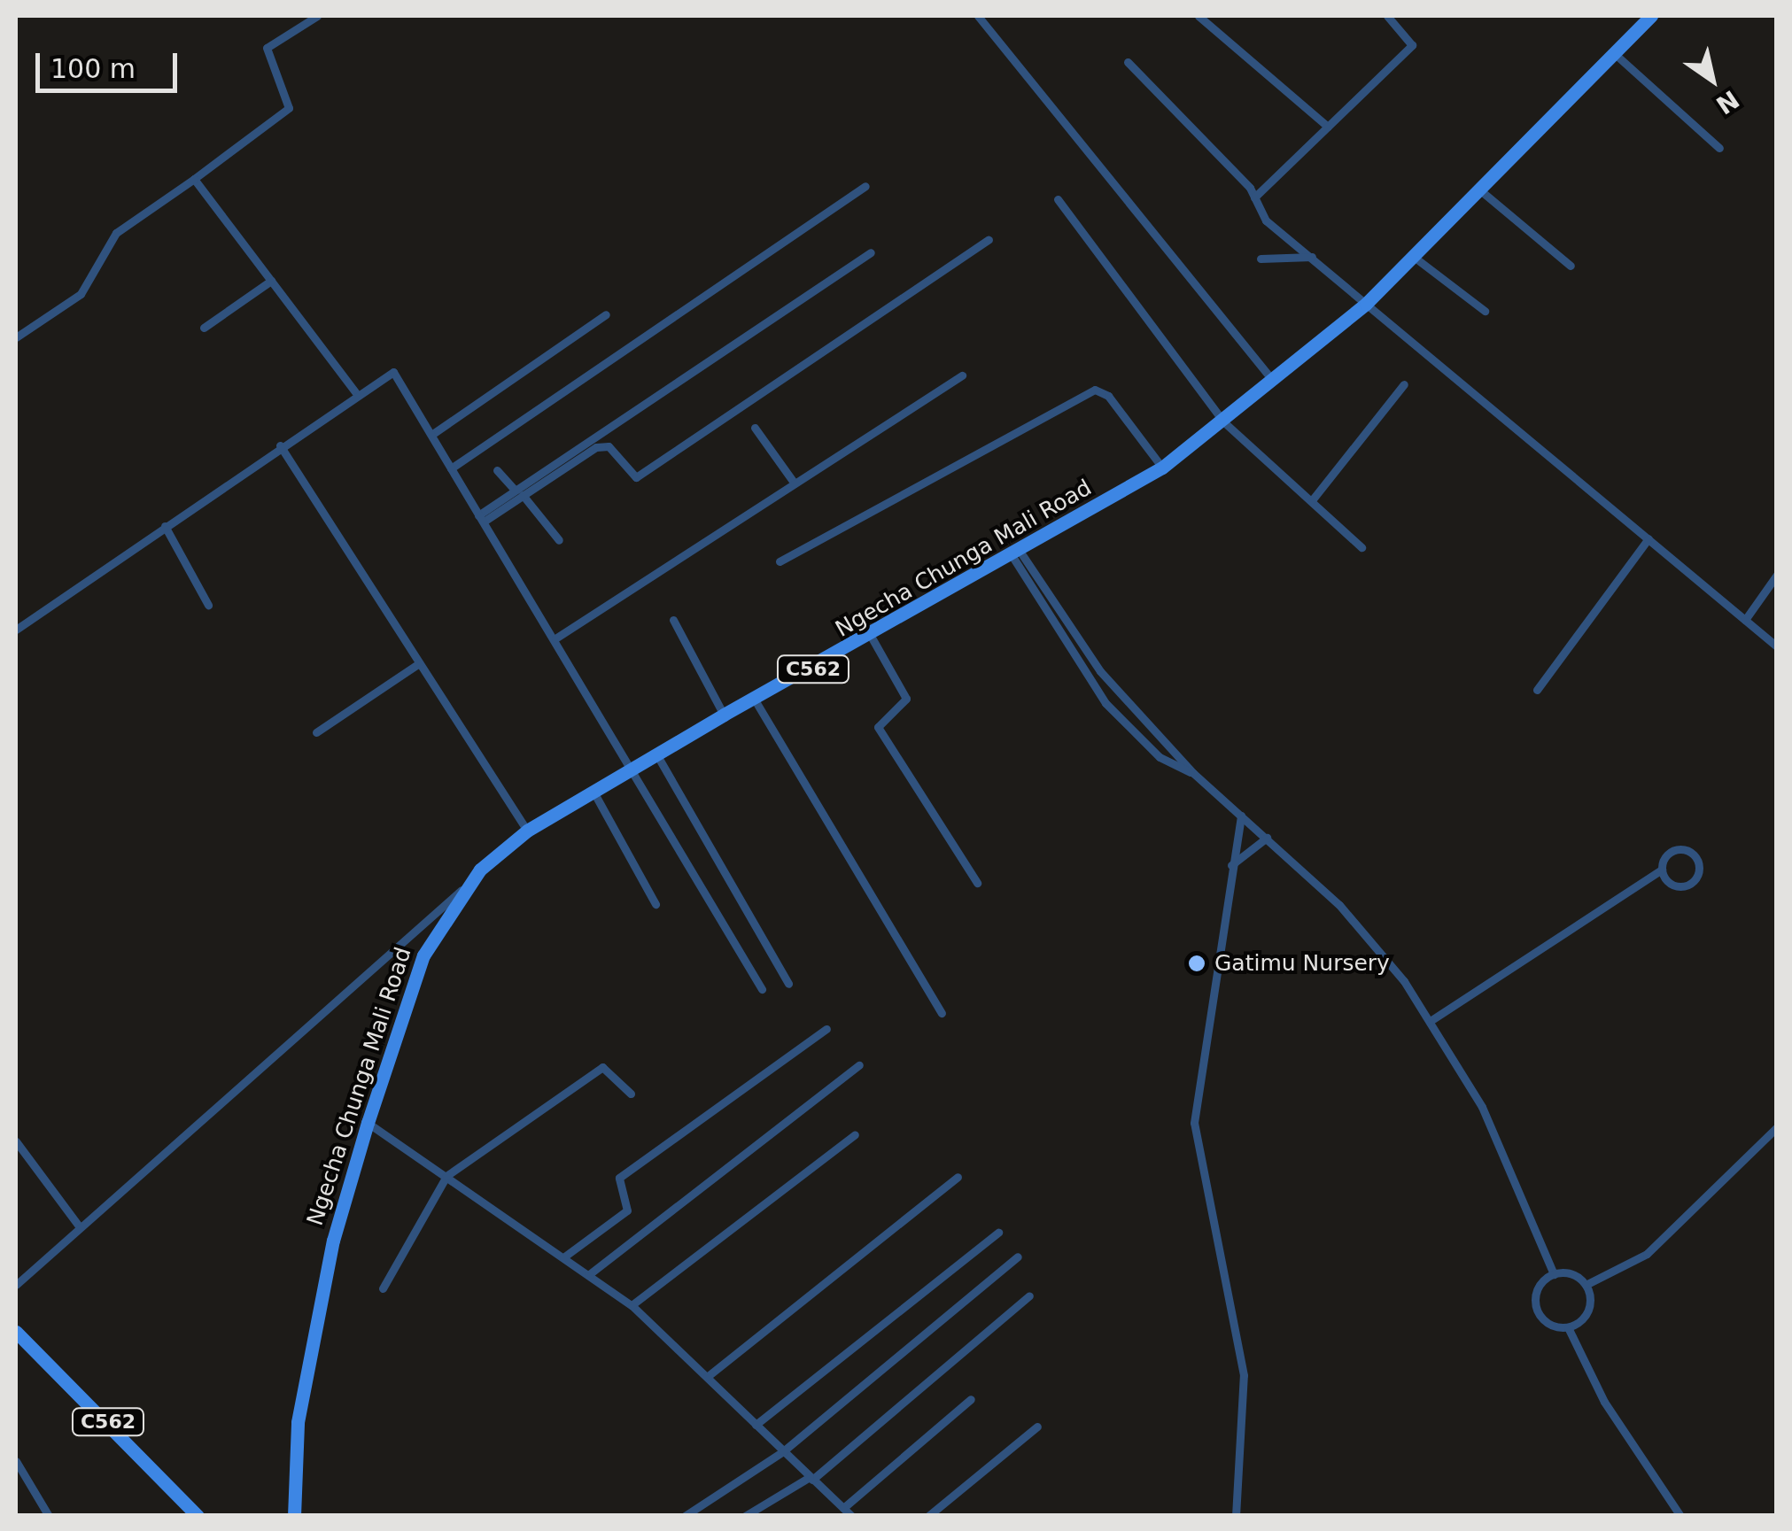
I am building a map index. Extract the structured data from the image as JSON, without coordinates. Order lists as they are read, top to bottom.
{
  "streets": {
    "main road": ["Ngecha Chunga Mali Road", "C562"]
  },
  "places": ["Gatimu Nursery"],
  "scale_bar": "100 m",
  "north": "bottom right"
}
